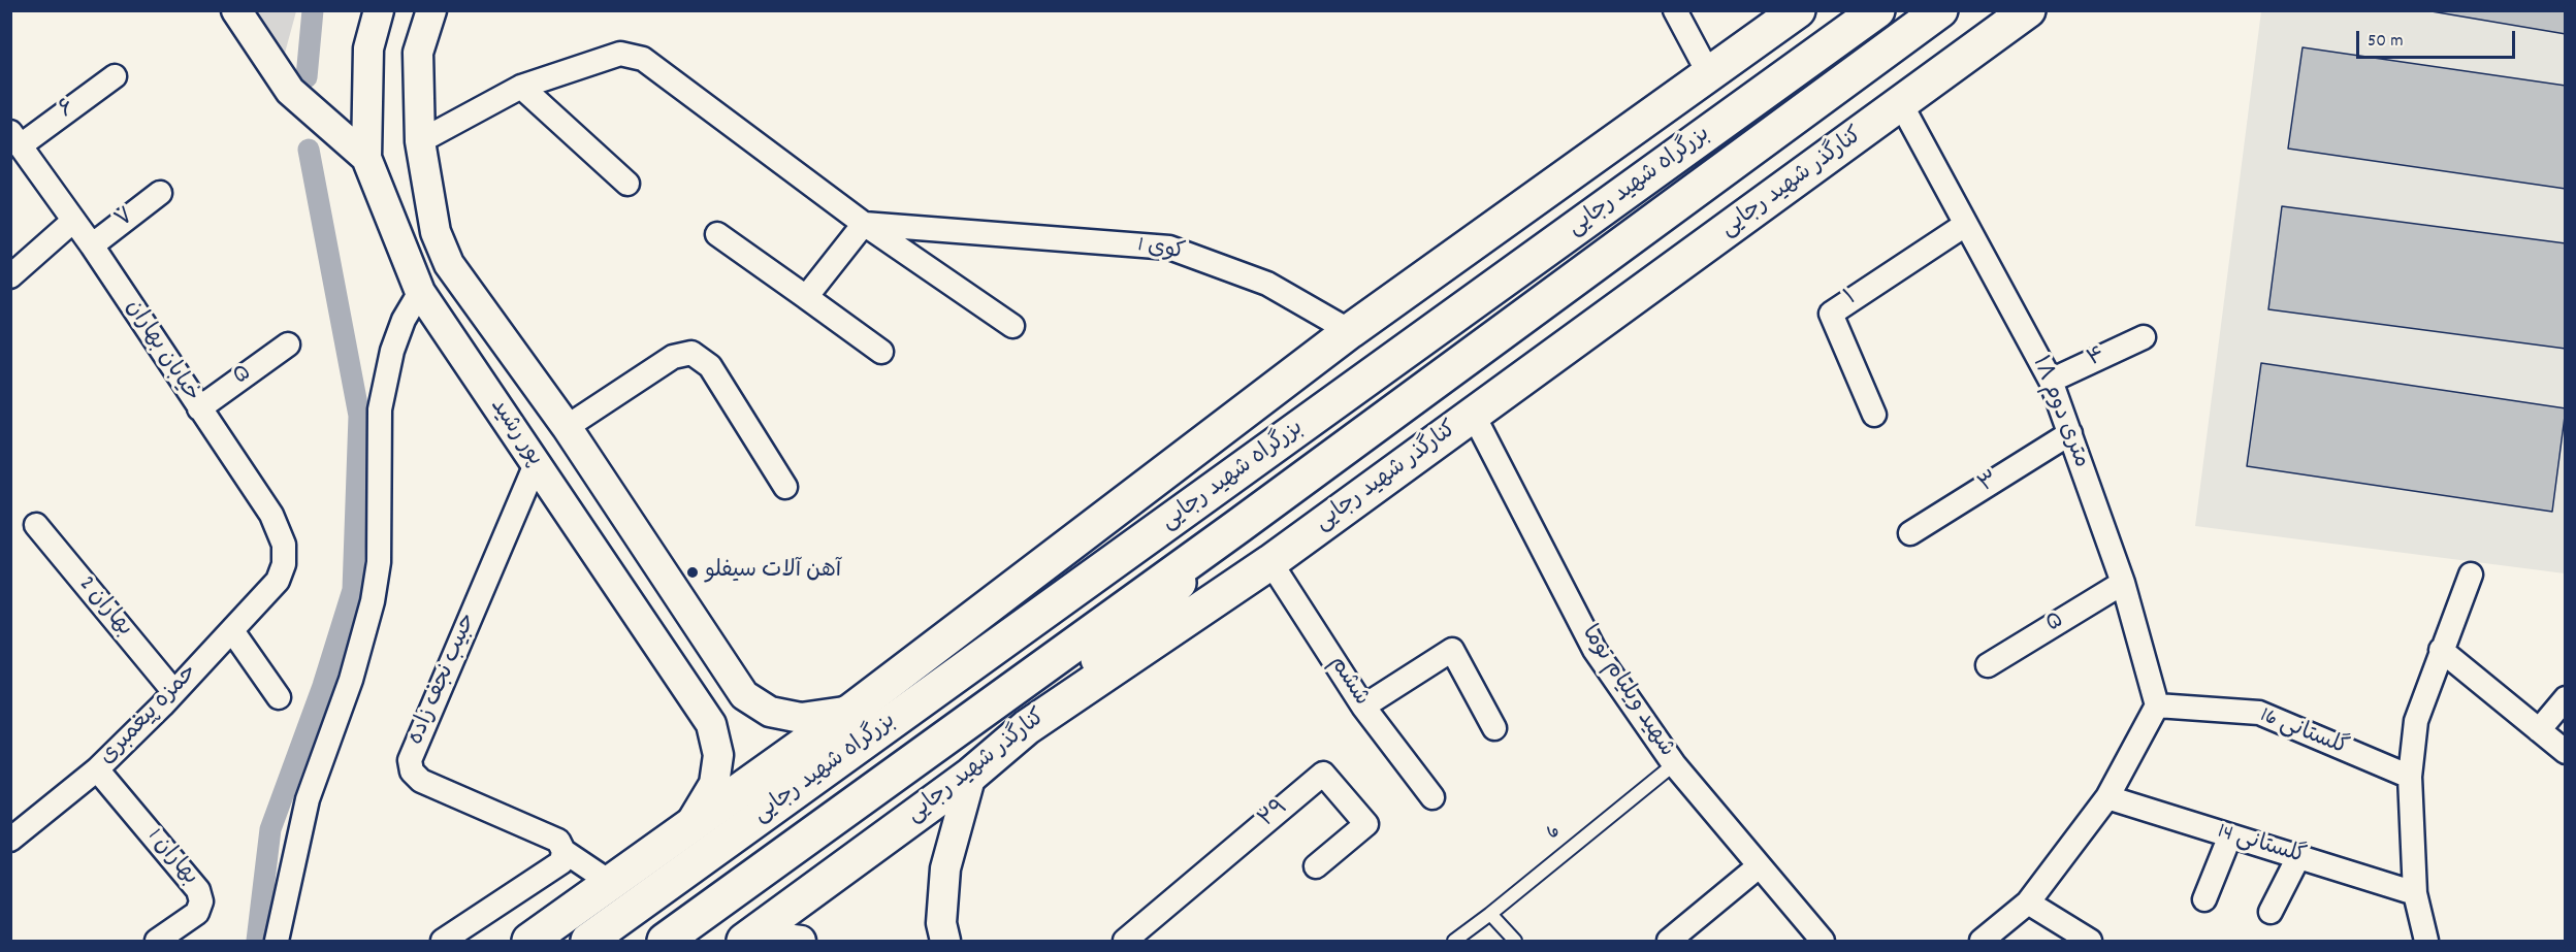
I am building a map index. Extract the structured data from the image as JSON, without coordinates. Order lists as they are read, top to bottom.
{
  "streets": {
    "main road": ["بزرگراه شهید رجایی", "کنارگذر شهید رجایی"],
    "street": [
      "۶",
      "۷",
      "کوی 1",
      "۱",
      "خیابان بهاران",
      "۴",
      "۵",
      "۱۸ متری دوم",
      "پور رشید",
      "۳",
      "بهاران 2",
      "حبیب نجف زاده",
      "ششم",
      "شهید ویلیام توما",
      "حمزه پیغمبری",
      "گلستانی 16",
      "۲۹",
      "گلستانی 14",
      "بهاران 1"
    ],
    "lane": ["6"]
  },
  "crossings": [
    ["۶", "خیابان بهاران"],
    ["کنارگذر شهید رجایی", "۱۸ متری دوم"],
    ["کنارگذر شهید رجایی", "ششم"],
    ["کنارگذر شهید رجایی", "شهید ویلیام توما"],
    ["۷", "خیابان بهاران"],
    ["۱", "۱۸ متری دوم"],
    ["خیابان بهاران", "۵"],
    ["خیابان بهاران", "حمزه پیغمبری"],
    ["۴", "۱۸ متری دوم"],
    ["۵", "۱۸ متری دوم"],
    ["۱۸ متری دوم", "۳"],
    ["۱۸ متری دوم", "گلستانی 16"],
    ["پور رشید", "حبیب نجف زاده"],
    ["بهاران 2", "حمزه پیغمبری"],
    ["شهید ویلیام توما", "6"],
    ["حمزه پیغمبری", "بهاران 1"]
  ],
  "places": ["آهن آلات سیفلو"],
  "scale_bar": "50 m"
}
